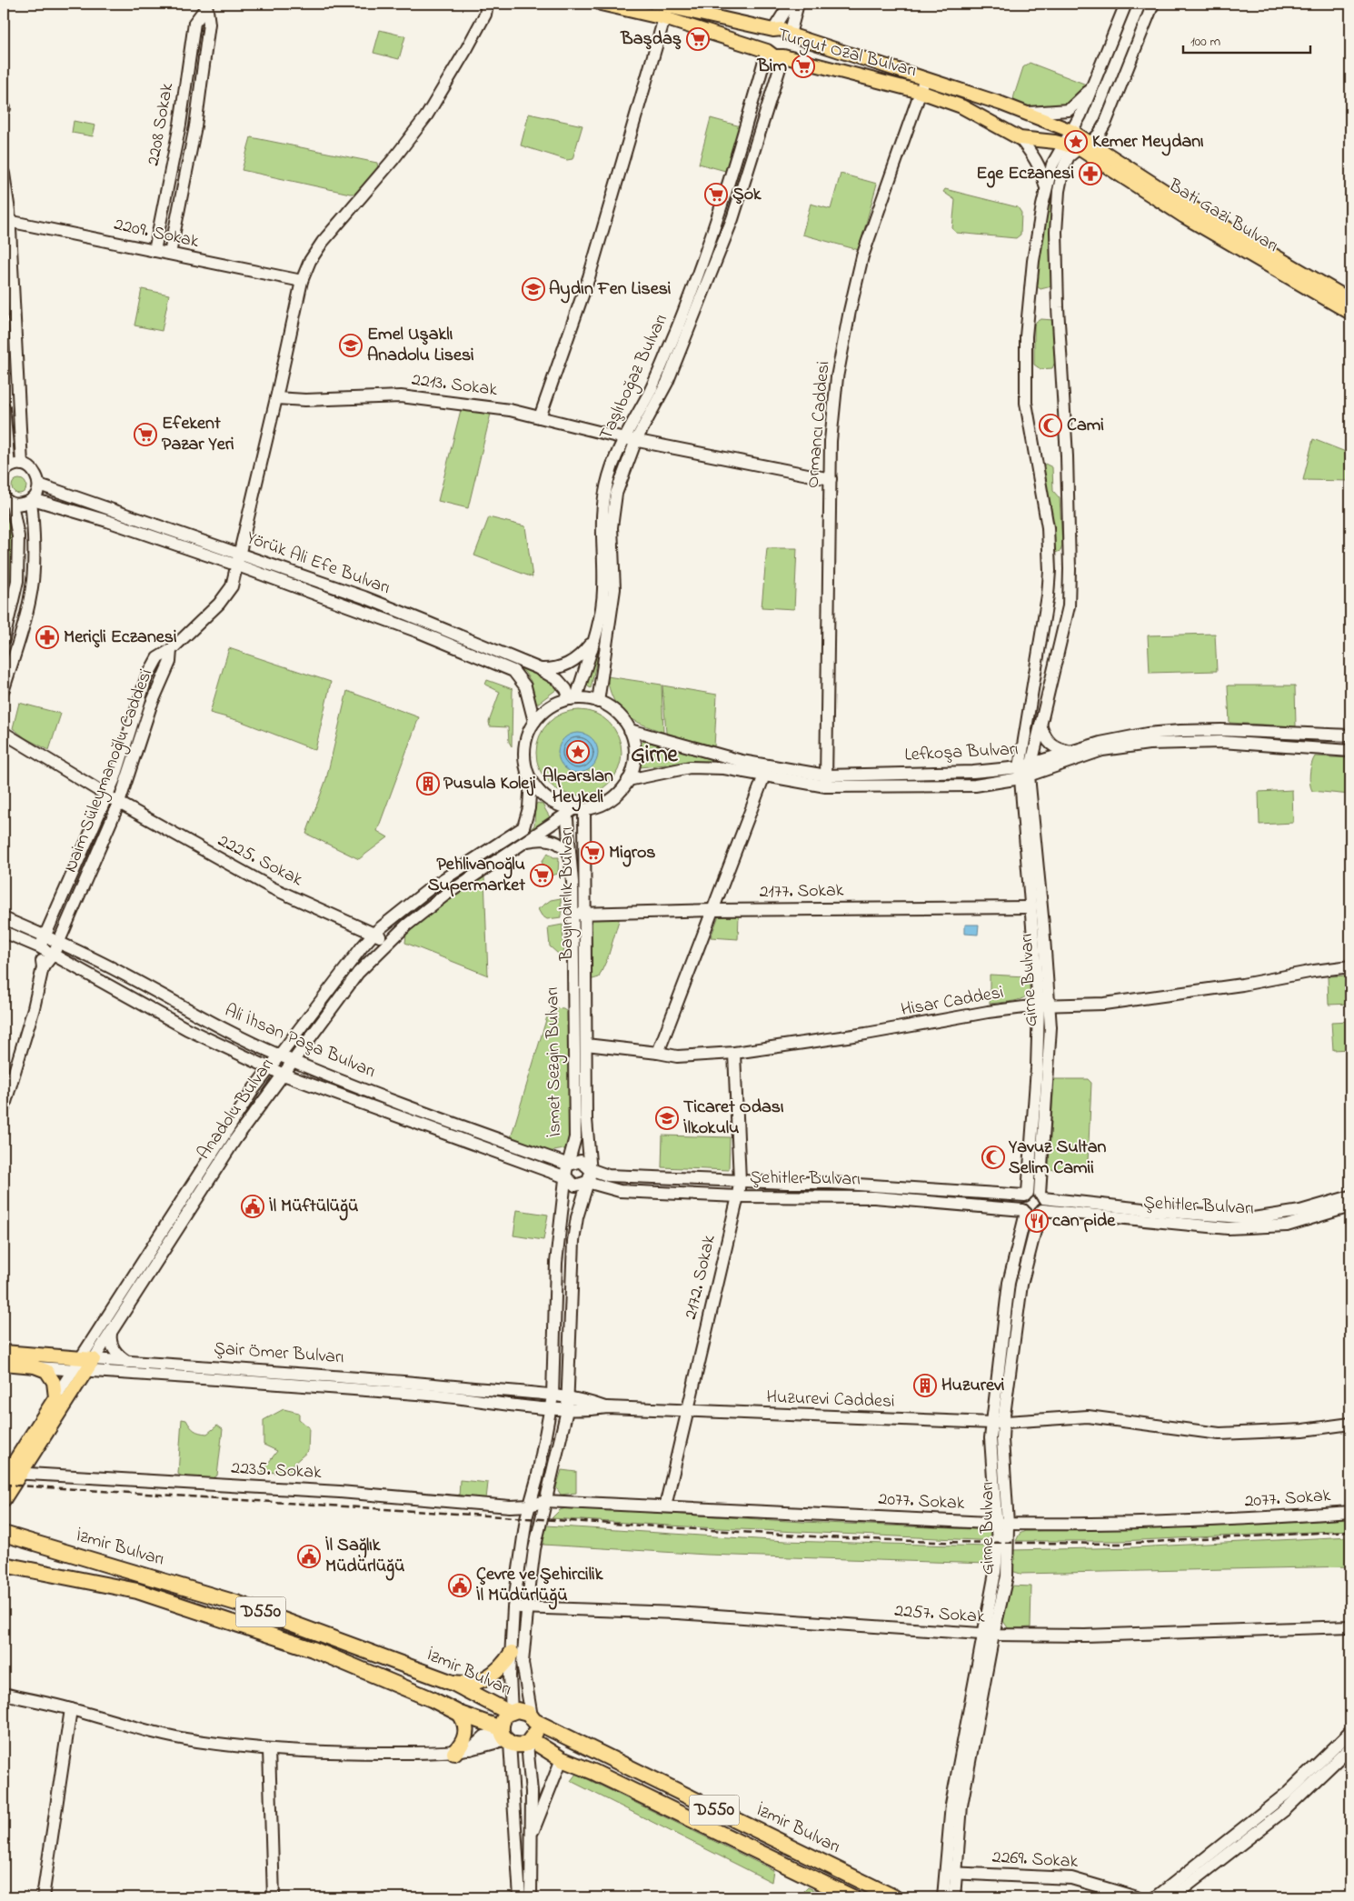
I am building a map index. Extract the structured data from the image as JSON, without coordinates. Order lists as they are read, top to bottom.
{
  "streets": {
    "highway": ["İzmir Bulvarı", "D550"],
    "main road": [
      "Turgut Ozal Bulvarı",
      "2208 Sokak",
      "Bati Gazi Bulvarı",
      "2209. Sokak",
      "Taşlıboğaz Bulvarı",
      "2213. Sokak",
      "Ormancı Caddesi",
      "Yörük Ali Efe Bulvarı",
      "Lefkoşa Bulvarı",
      "Naim Süleymanoğlu Caddesi",
      "2225. Sokak",
      "2177. Sokak",
      "Bayındırlık Bulvarı",
      "Girne Bulvarı",
      "Hisar Caddesi",
      "Ali İhsan Paşa Bulvarı",
      "İsmet Sezgin Bulvarı",
      "Anadolu Bulvarı",
      "Şehitler Bulvarı",
      "2172. Sokak",
      "Şair Ömer Bulvarı",
      "Huzurevi Caddesi",
      "2235. Sokak",
      "2077. Sokak",
      "2257. Sokak",
      "2269. Sokak"
    ]
  },
  "crossings": [
    ["Turgut Ozal Bulvarı", "Bati Gazi Bulvarı"],
    ["Turgut Ozal Bulvarı", "Taşlıboğaz Bulvarı"],
    ["Turgut Ozal Bulvarı", "Ormancı Caddesi"],
    ["2208 Sokak", "2209. Sokak"],
    ["2209. Sokak", "Naim Süleymanoğlu Caddesi"],
    ["Taşlıboğaz Bulvarı", "2213. Sokak"],
    ["Taşlıboğaz Bulvarı", "Yörük Ali Efe Bulvarı"],
    ["Taşlıboğaz Bulvarı", "Lefkoşa Bulvarı"],
    ["Taşlıboğaz Bulvarı", "Bayındırlık Bulvarı"],
    ["Taşlıboğaz Bulvarı", "İsmet Sezgin Bulvarı"],
    ["Taşlıboğaz Bulvarı", "Anadolu Bulvarı"],
    ["2213. Sokak", "Ormancı Caddesi"],
    ["2213. Sokak", "Naim Süleymanoğlu Caddesi"],
    ["Ormancı Caddesi", "Lefkoşa Bulvarı"],
    ["Yörük Ali Efe Bulvarı", "Lefkoşa Bulvarı"],
    ["Yörük Ali Efe Bulvarı", "Naim Süleymanoğlu Caddesi"],
    ["Yörük Ali Efe Bulvarı", "Bayındırlık Bulvarı"],
    ["Yörük Ali Efe Bulvarı", "İsmet Sezgin Bulvarı"],
    ["Yörük Ali Efe Bulvarı", "Anadolu Bulvarı"],
    ["Lefkoşa Bulvarı", "Bayındırlık Bulvarı"],
    ["Lefkoşa Bulvarı", "Girne Bulvarı"],
    ["Lefkoşa Bulvarı", "İsmet Sezgin Bulvarı"],
    ["Lefkoşa Bulvarı", "Anadolu Bulvarı"],
    ["Naim Süleymanoğlu Caddesi", "2225. Sokak"],
    ["Naim Süleymanoğlu Caddesi", "Ali İhsan Paşa Bulvarı"],
    ["2225. Sokak", "Anadolu Bulvarı"],
    ["2177. Sokak", "Bayındırlık Bulvarı"],
    ["2177. Sokak", "Girne Bulvarı"],
    ["2177. Sokak", "İsmet Sezgin Bulvarı"],
    ["Bayındırlık Bulvarı", "Hisar Caddesi"],
    ["Bayındırlık Bulvarı", "Ali İhsan Paşa Bulvarı"],
    ["Bayındırlık Bulvarı", "İsmet Sezgin Bulvarı"],
    ["Bayındırlık Bulvarı", "Anadolu Bulvarı"],
    ["Bayındırlık Bulvarı", "Şehitler Bulvarı"],
    ["Girne Bulvarı", "Hisar Caddesi"],
    ["Girne Bulvarı", "Şehitler Bulvarı"],
    ["Girne Bulvarı", "Huzurevi Caddesi"],
    ["Girne Bulvarı", "2077. Sokak"],
    ["Girne Bulvarı", "2257. Sokak"],
    ["Girne Bulvarı", "2269. Sokak"],
    ["Hisar Caddesi", "2172. Sokak"],
    ["Ali İhsan Paşa Bulvarı", "İsmet Sezgin Bulvarı"],
    ["Ali İhsan Paşa Bulvarı", "Anadolu Bulvarı"],
    ["Ali İhsan Paşa Bulvarı", "Şehitler Bulvarı"],
    ["İsmet Sezgin Bulvarı", "Anadolu Bulvarı"],
    ["İsmet Sezgin Bulvarı", "Şehitler Bulvarı"],
    ["İsmet Sezgin Bulvarı", "Şair Ömer Bulvarı"],
    ["İsmet Sezgin Bulvarı", "Huzurevi Caddesi"],
    ["İsmet Sezgin Bulvarı", "2235. Sokak"],
    ["İsmet Sezgin Bulvarı", "İzmir Bulvarı"],
    ["İsmet Sezgin Bulvarı", "2257. Sokak"],
    ["Anadolu Bulvarı", "Şair Ömer Bulvarı"],
    ["Anadolu Bulvarı", "2235. Sokak"],
    ["Şehitler Bulvarı", "2172. Sokak"],
    ["2172. Sokak", "Huzurevi Caddesi"],
    ["2172. Sokak", "2077. Sokak"],
    ["Şair Ömer Bulvarı", "Huzurevi Caddesi"],
    ["2235. Sokak", "2077. Sokak"]
  ],
  "districts": ["Girne"],
  "places": {
    "supermarket": [
      "Başdaş",
      "Bim",
      "Şok",
      "Efekent Pazar Yeri",
      "Migros",
      "Pehlivanoğlu Supermarket"
    ],
    "place": ["Kemer Meydanı", "Alparslan Heykeli"],
    "pharmacy": ["Ege Eczanesi", "Meriçli Eczanesi"],
    "school or university": ["Aydın Fen Lisesi", "Emel Uşaklı Anadolu Lisesi", "Ticaret Odası İlkokulu"],
    "mosque": ["Cami", "Yavuz Sultan Selim Camii"],
    "building": ["Pusula Koleji", "Huzurevi"],
    "public building": ["İl Müftülüğü", "İl Sağlık Müdürlüğü", "Çevre ve Şehircilik İl Müdürlüğü"],
    "restaurant": ["can pide"]
  },
  "scale_bar": "100 m"
}
